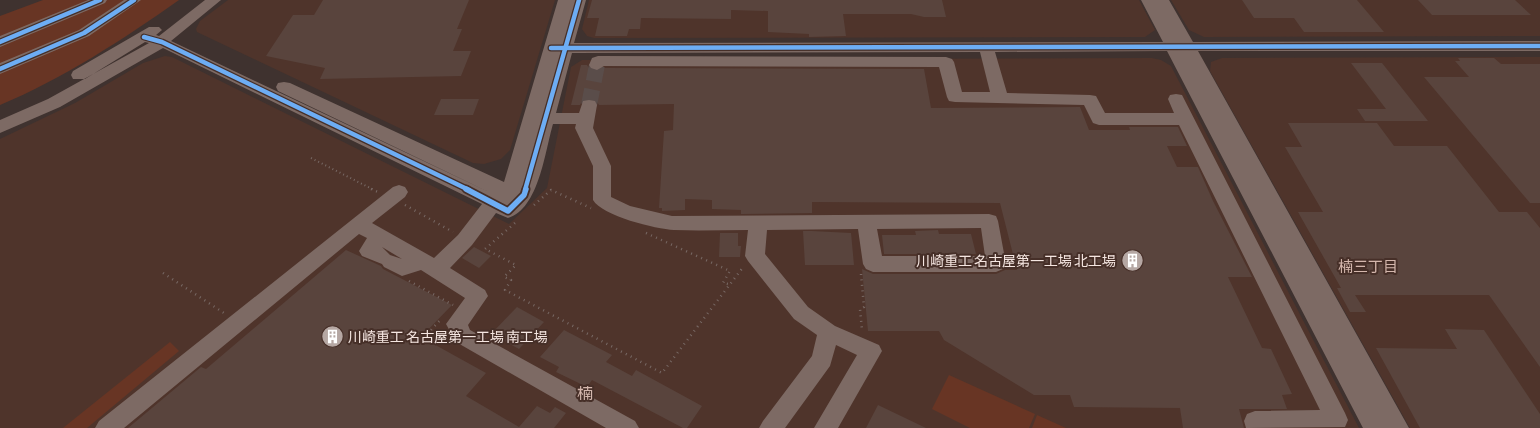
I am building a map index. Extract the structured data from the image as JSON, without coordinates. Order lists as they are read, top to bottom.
{
  "districts": ["楠三丁目", "楠"],
  "places": {
    "building": ["川崎重工 名古屋第一工場 北工場", "川崎重工 名古屋第一工場 南工場"]
  }
}
